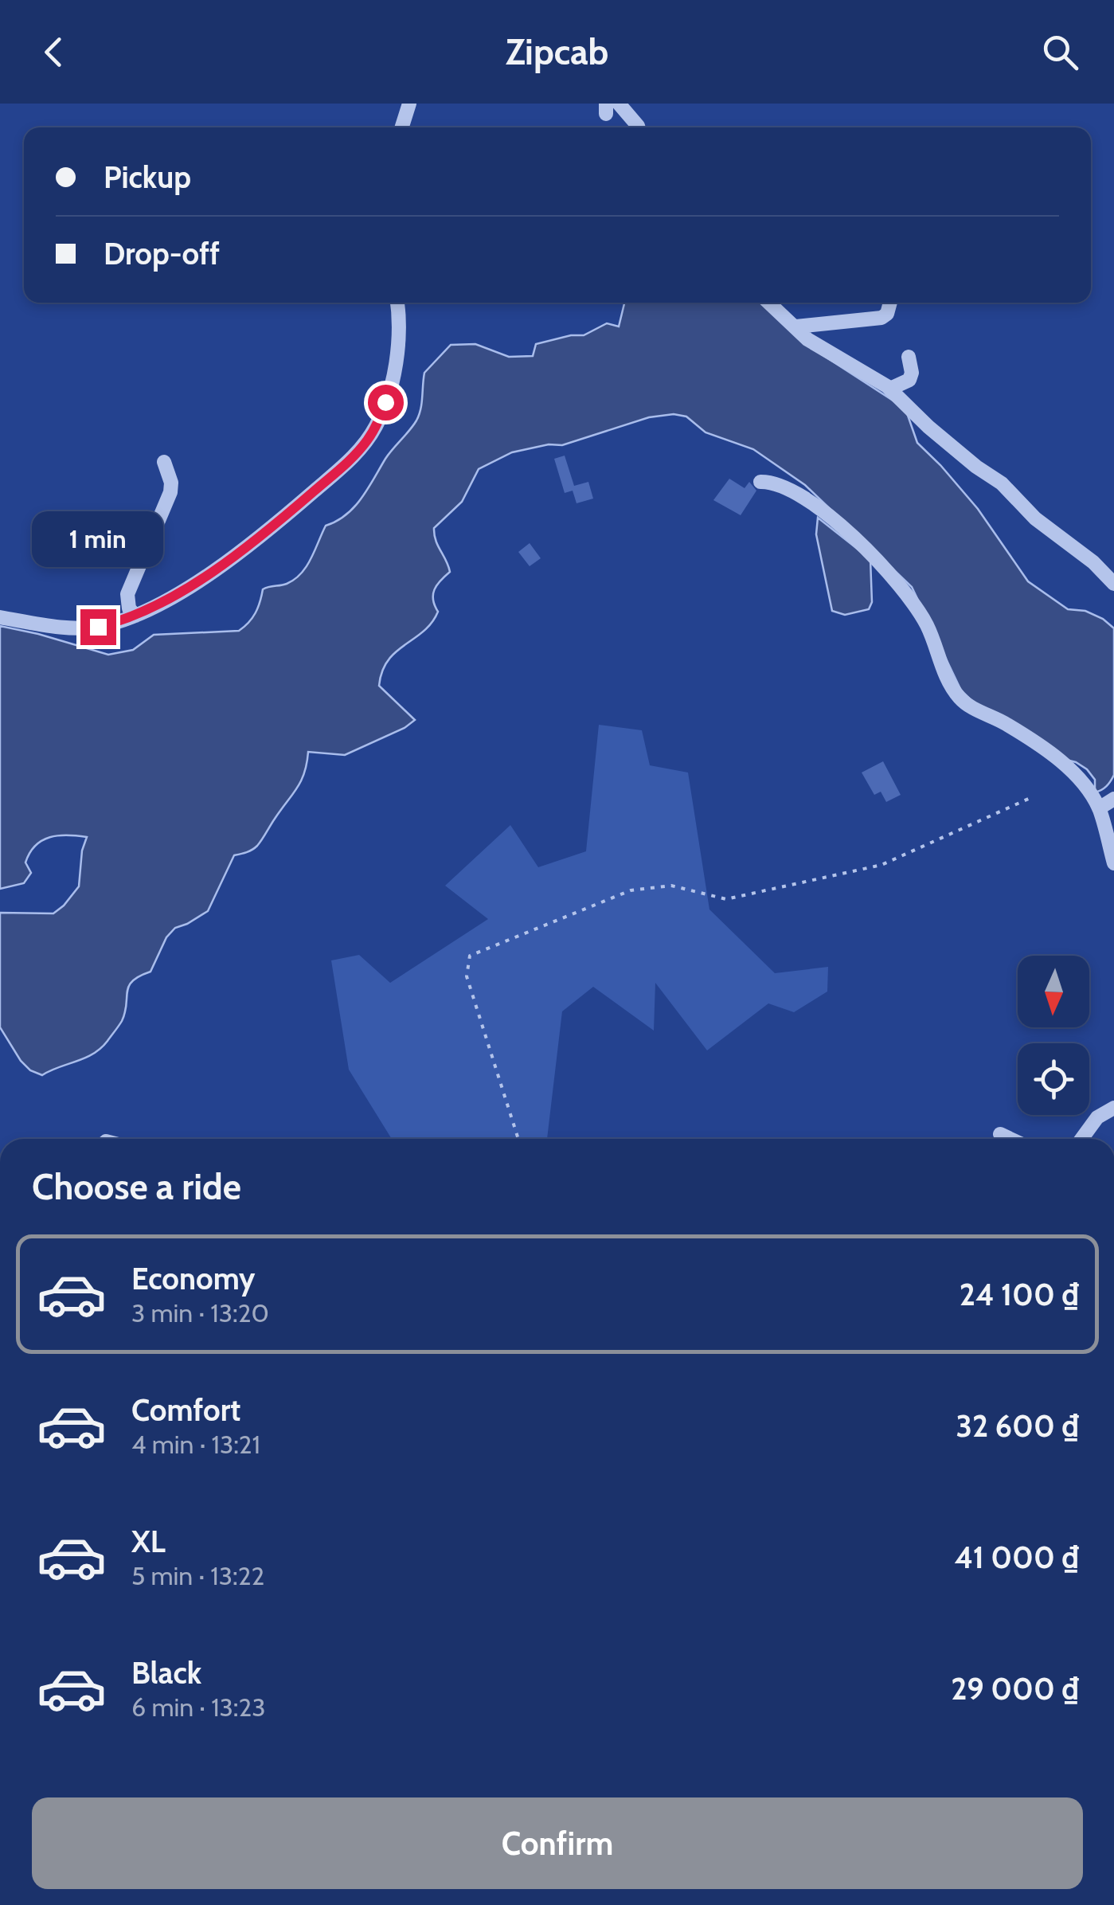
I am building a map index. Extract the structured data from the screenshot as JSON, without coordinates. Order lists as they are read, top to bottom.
{
  "north": "bottom",
  "page": {
    "header": "Zipcab",
    "banner": ["Pickup", "Drop-off"],
    "bubble": "1 min",
    "heading": "Choose a ride",
    "list": [
      {
        "name": "Economy",
        "note": "3 min · 13:20",
        "value": "24 100 ₫"
      },
      {
        "name": "Comfort",
        "note": "4 min · 13:21",
        "value": "32 600 ₫"
      },
      {
        "name": "XL",
        "note": "5 min · 13:22",
        "value": "41 000 ₫"
      },
      {
        "name": "Black",
        "note": "6 min · 13:23",
        "value": "29 000 ₫"
      }
    ],
    "buttons": "Confirm"
  }
}
